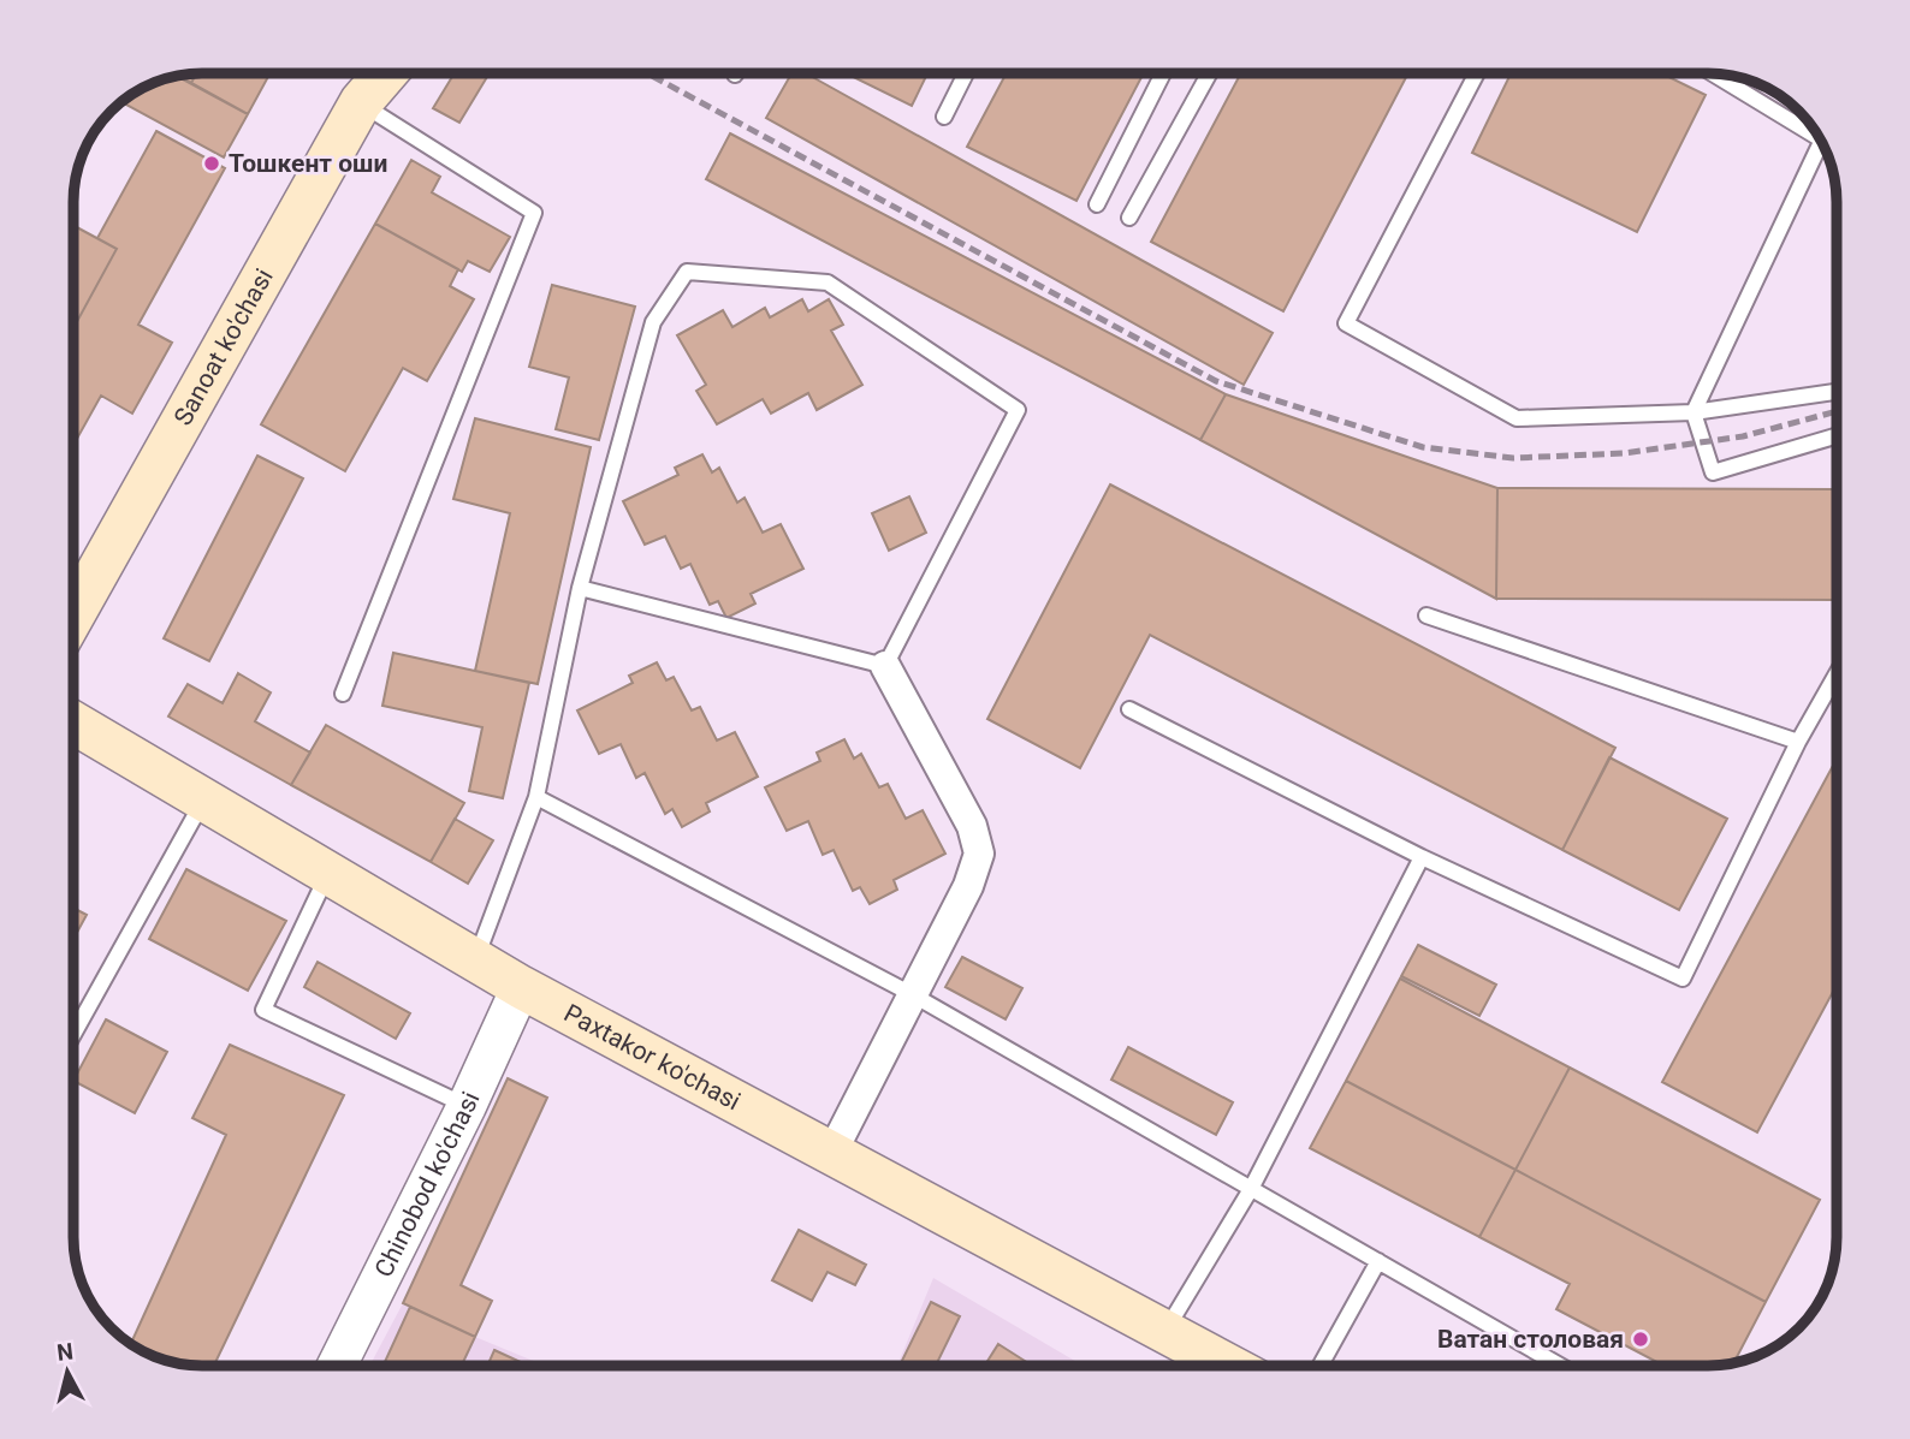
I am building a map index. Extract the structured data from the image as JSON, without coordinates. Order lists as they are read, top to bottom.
{
  "streets": {
    "main road": ["Sanoat ko'chasi", "Paxtakor ko'chasi"],
    "street": ["Chinobod ko'chasi"]
  },
  "crossings": [
    ["Paxtakor ko'chasi", "Chinobod ko'chasi"]
  ],
  "places": ["Тошкент оши", "Ватан столовая"],
  "north": "top"
}
